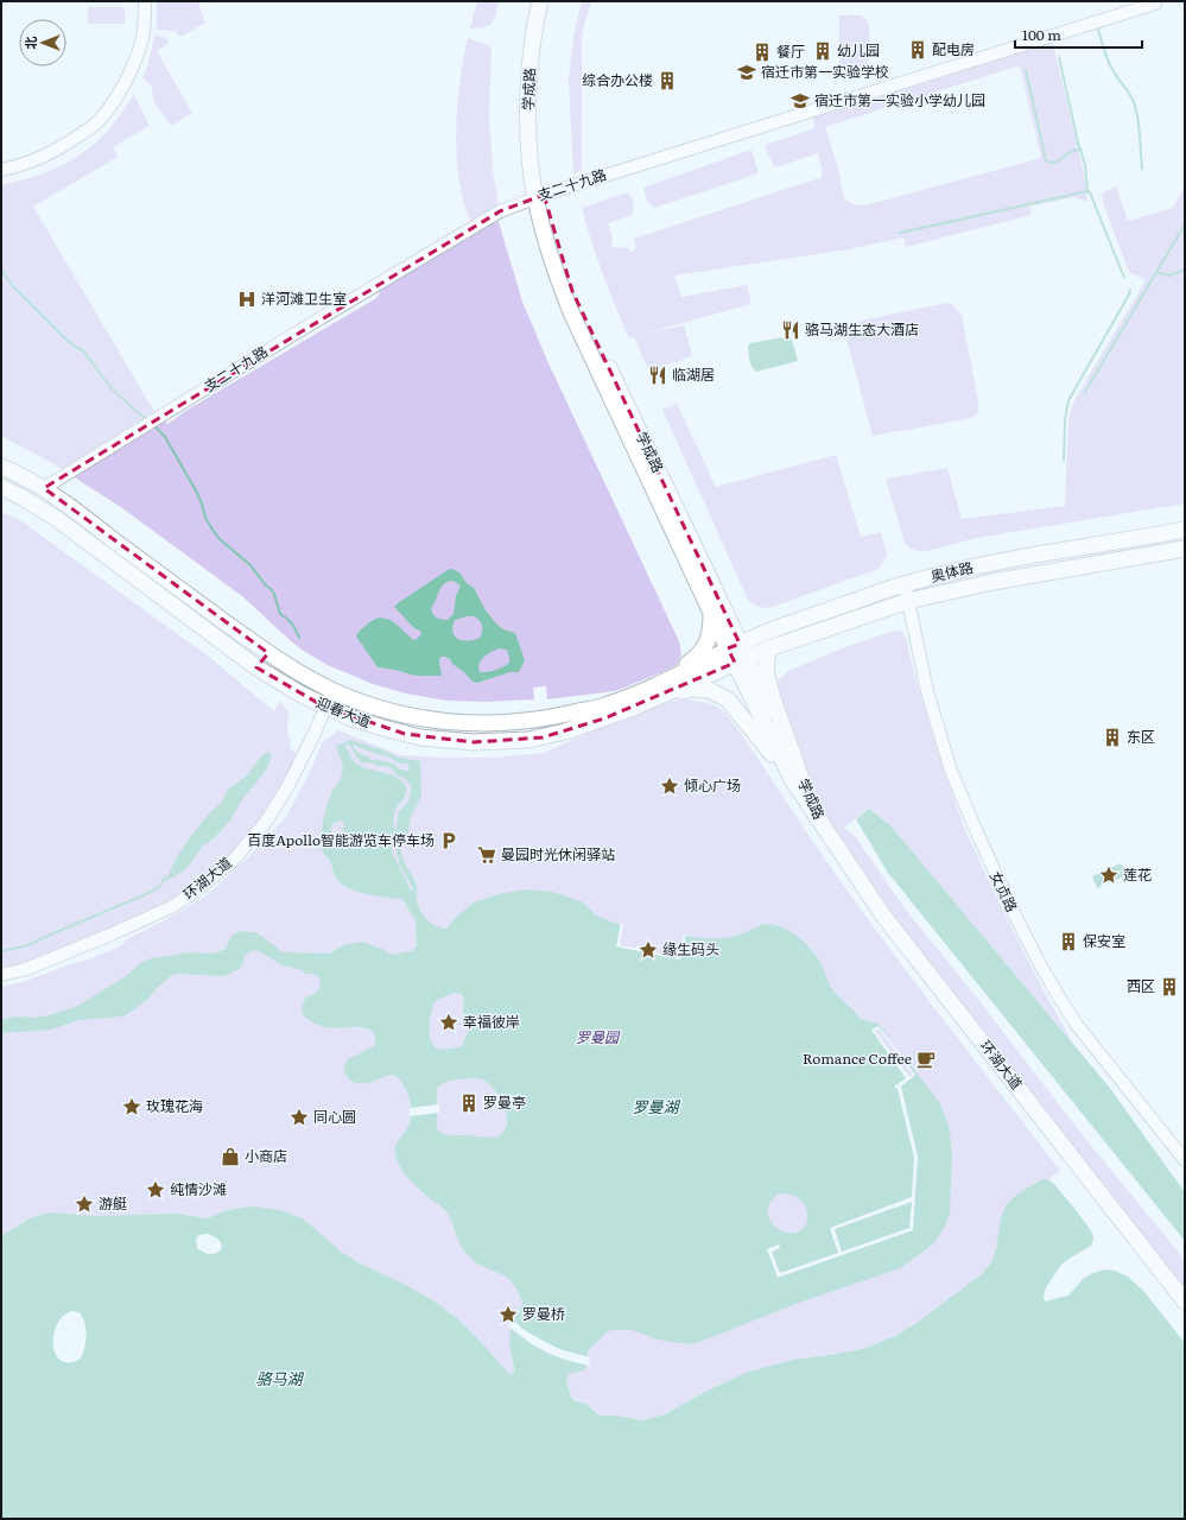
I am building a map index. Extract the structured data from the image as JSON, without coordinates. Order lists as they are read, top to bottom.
{
  "streets": {
    "main road": [
      "学成路",
      "奥体路",
      "迎春大道",
      "环湖大道"
    ],
    "street": ["支二十九路", "女贞路"]
  },
  "crossings": [
    ["学成路", "支二十九路"],
    ["学成路", "奥体路"],
    ["学成路", "迎春大道"],
    ["学成路", "环湖大道"],
    ["支二十九路", "迎春大道"],
    ["奥体路", "迎春大道"],
    ["奥体路", "女贞路"],
    ["迎春大道", "环湖大道"]
  ],
  "water": ["罗曼湖", "骆马湖"],
  "parks": ["罗曼园"],
  "places": {
    "building": [
      "配电房",
      "幼儿园",
      "餐厅",
      "综合办公楼",
      "东区",
      "保安室",
      "西区",
      "罗曼亭"
    ],
    "school or university": ["宿迁市第一实验学校", "宿迁市第一实验小学幼儿园"],
    "hospital": ["洋河滩卫生室"],
    "restaurant": ["骆马湖生态大酒店", "临湖居"],
    "place": [
      "倾心广场",
      "莲花",
      "缘生码头",
      "幸福彼岸",
      "玫瑰花海",
      "同心圆",
      "纯情沙滩",
      "游艇",
      "罗曼桥"
    ],
    "parking": ["百度Apollo智能游览车停车场"],
    "supermarket": ["曼园时光休闲驿站"],
    "cafe": ["Romance Coffee"],
    "shop": ["小商店"]
  },
  "scale_bar": "100 m",
  "north": "left"
}
